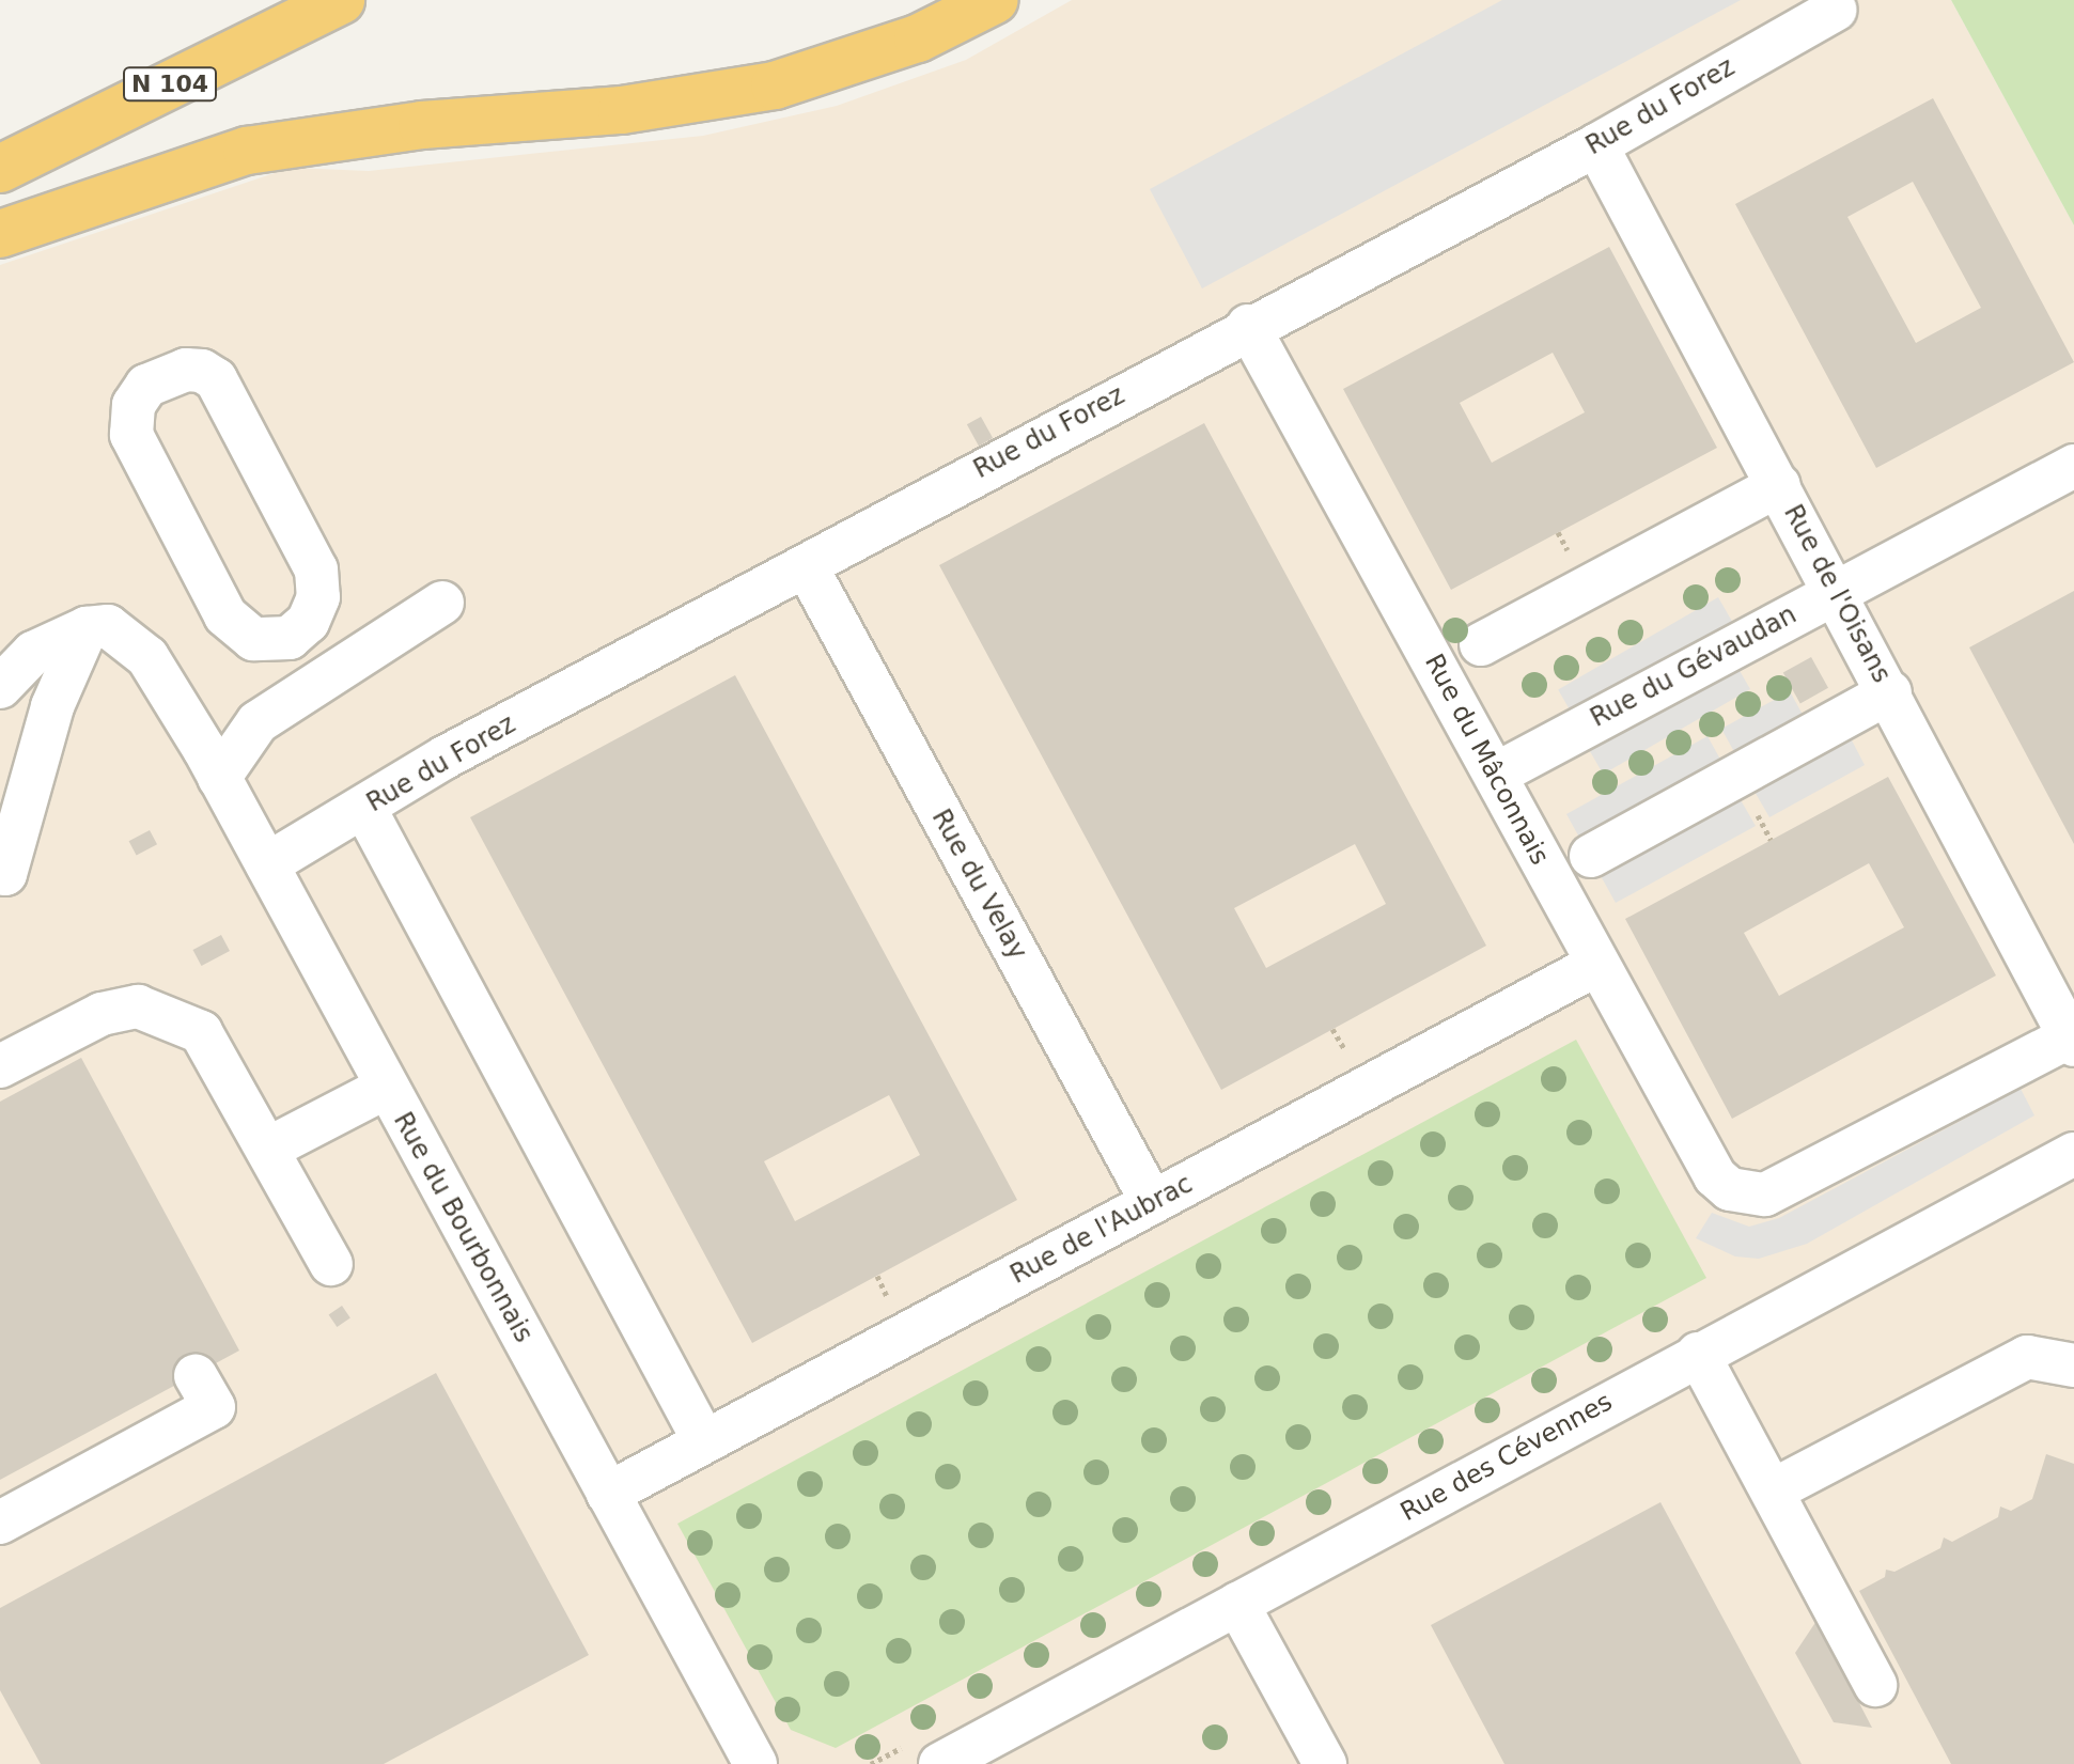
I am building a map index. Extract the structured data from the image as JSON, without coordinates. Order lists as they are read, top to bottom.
{
  "streets": {
    "highway": ["N 104"],
    "street": [
      "Rue du Forez",
      "Rue de l'Oisans",
      "Rue du Gévaudan",
      "Rue du Mâconnais",
      "Rue du Velay",
      "Rue du Bourbonnais",
      "Rue de l'Aubrac",
      "Rue des Cévennes"
    ]
  },
  "crossings": [
    ["Rue du Forez", "Rue de l'Oisans"],
    ["Rue du Forez", "Rue du Mâconnais"],
    ["Rue du Forez", "Rue du Velay"],
    ["Rue du Forez", "Rue du Bourbonnais"],
    ["Rue de l'Oisans", "Rue du Gévaudan"],
    ["Rue de l'Oisans", "Rue du Mâconnais"],
    ["Rue du Gévaudan", "Rue du Mâconnais"],
    ["Rue du Mâconnais", "Rue de l'Aubrac"],
    ["Rue du Velay", "Rue de l'Aubrac"],
    ["Rue du Bourbonnais", "Rue de l'Aubrac"]
  ]
}
